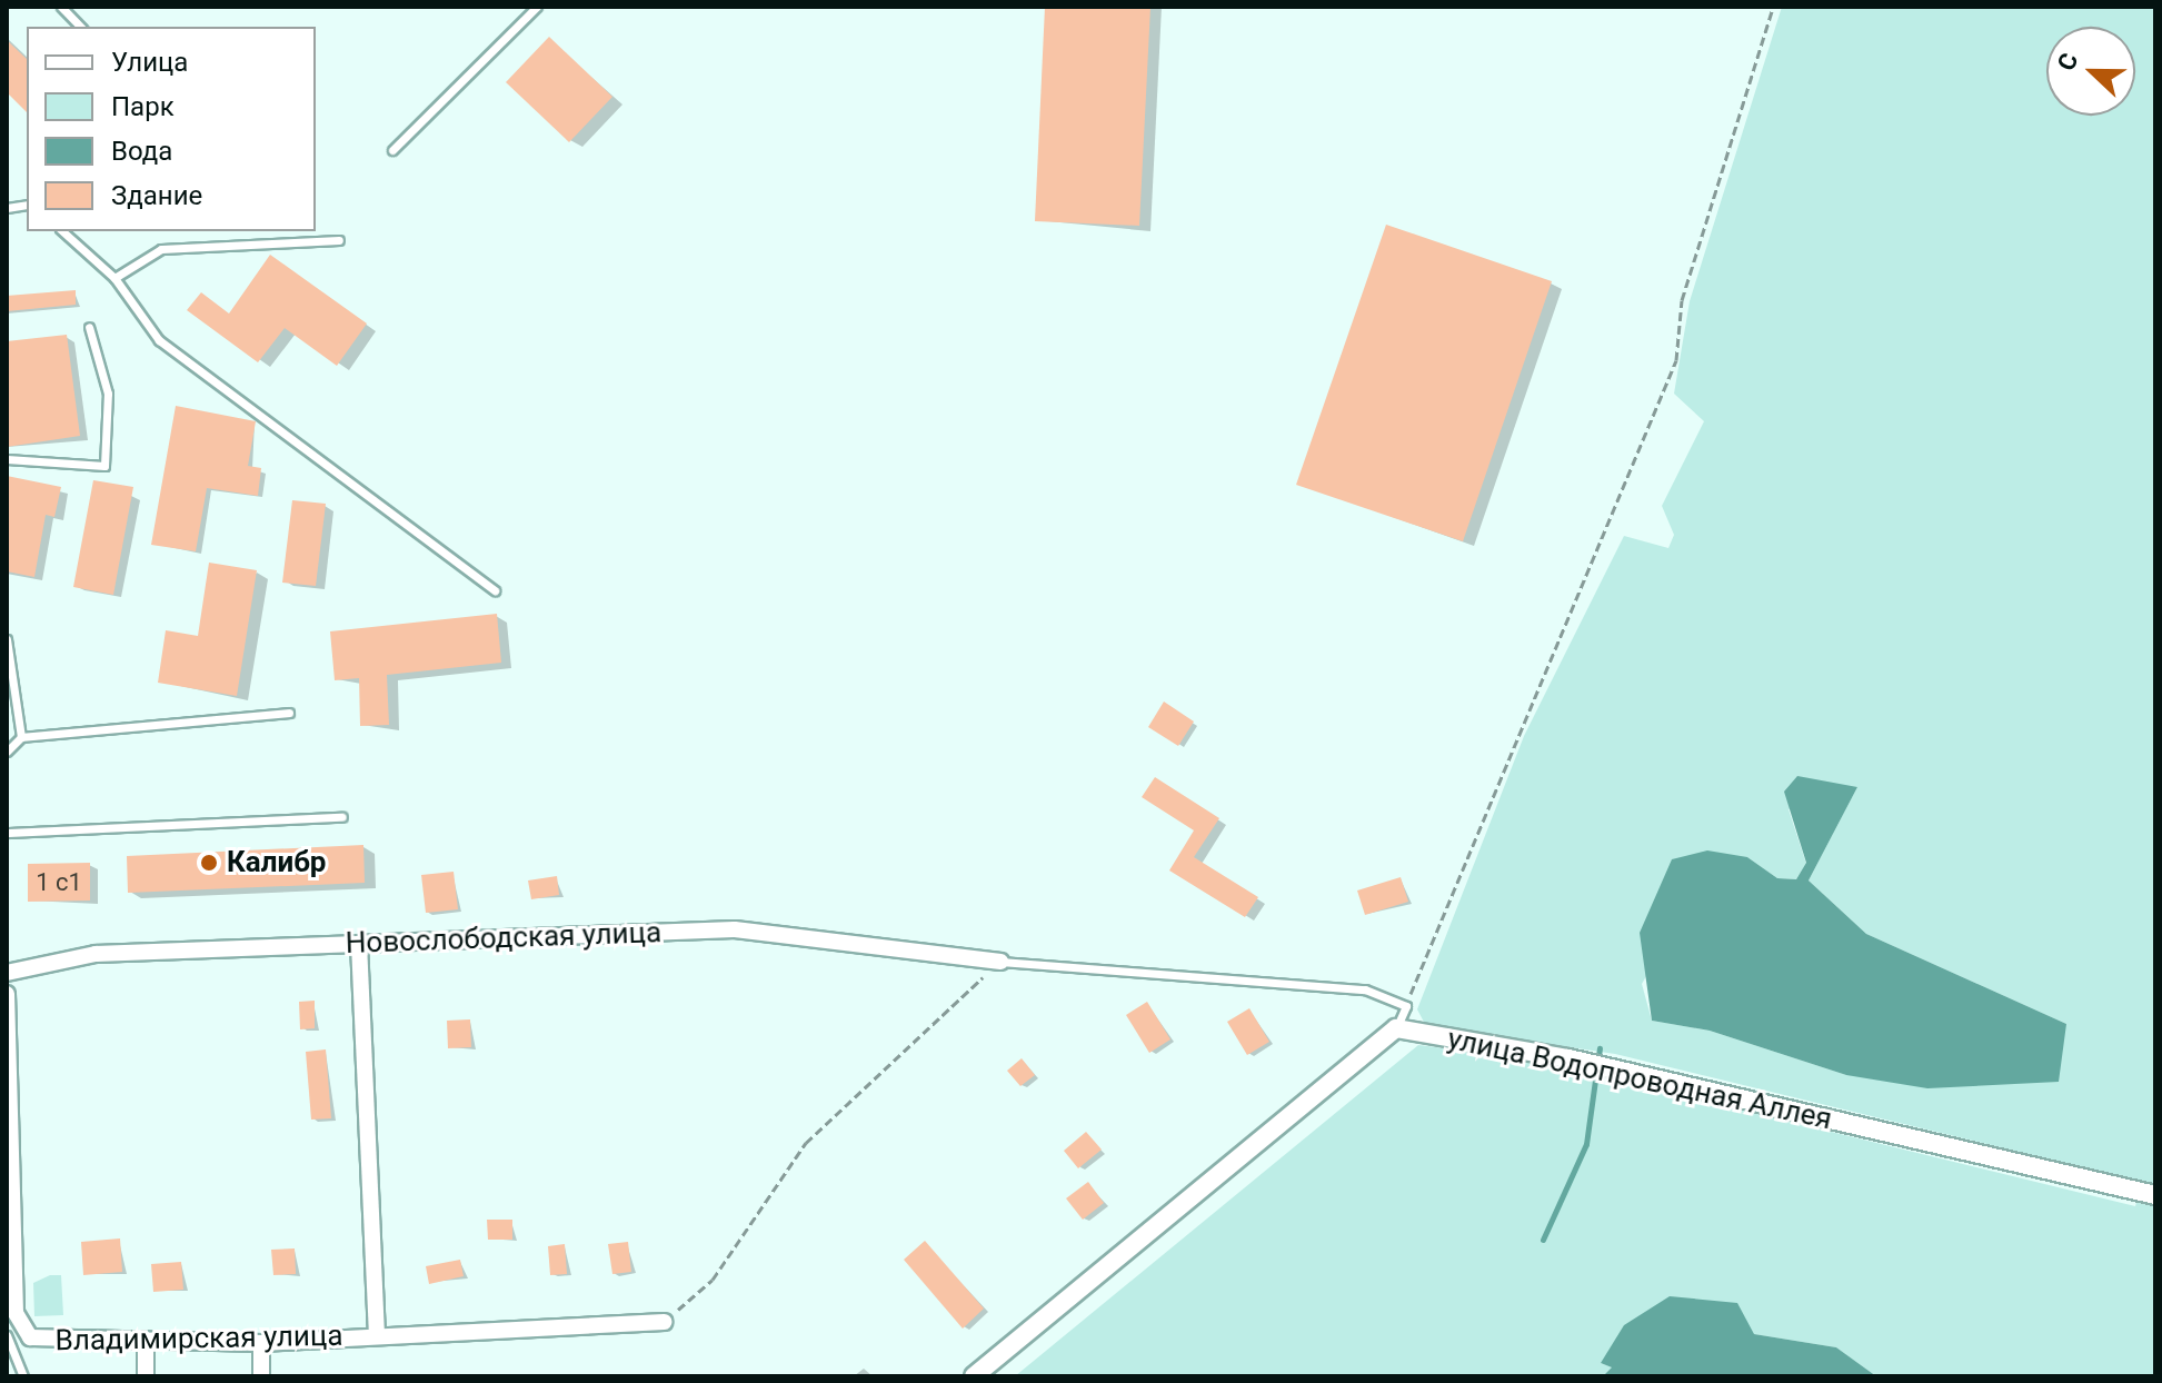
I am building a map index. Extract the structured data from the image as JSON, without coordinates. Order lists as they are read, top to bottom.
{
  "streets": {
    "street": ["Новослободская улица", "улица Водопроводная Аллея", "Владимирская улица"]
  },
  "places": ["Калибр"],
  "house_numbers": ["1 с1"],
  "legend": [
    "Улица",
    "Парк",
    "Вода",
    "Здание"
  ],
  "north": "left"
}
